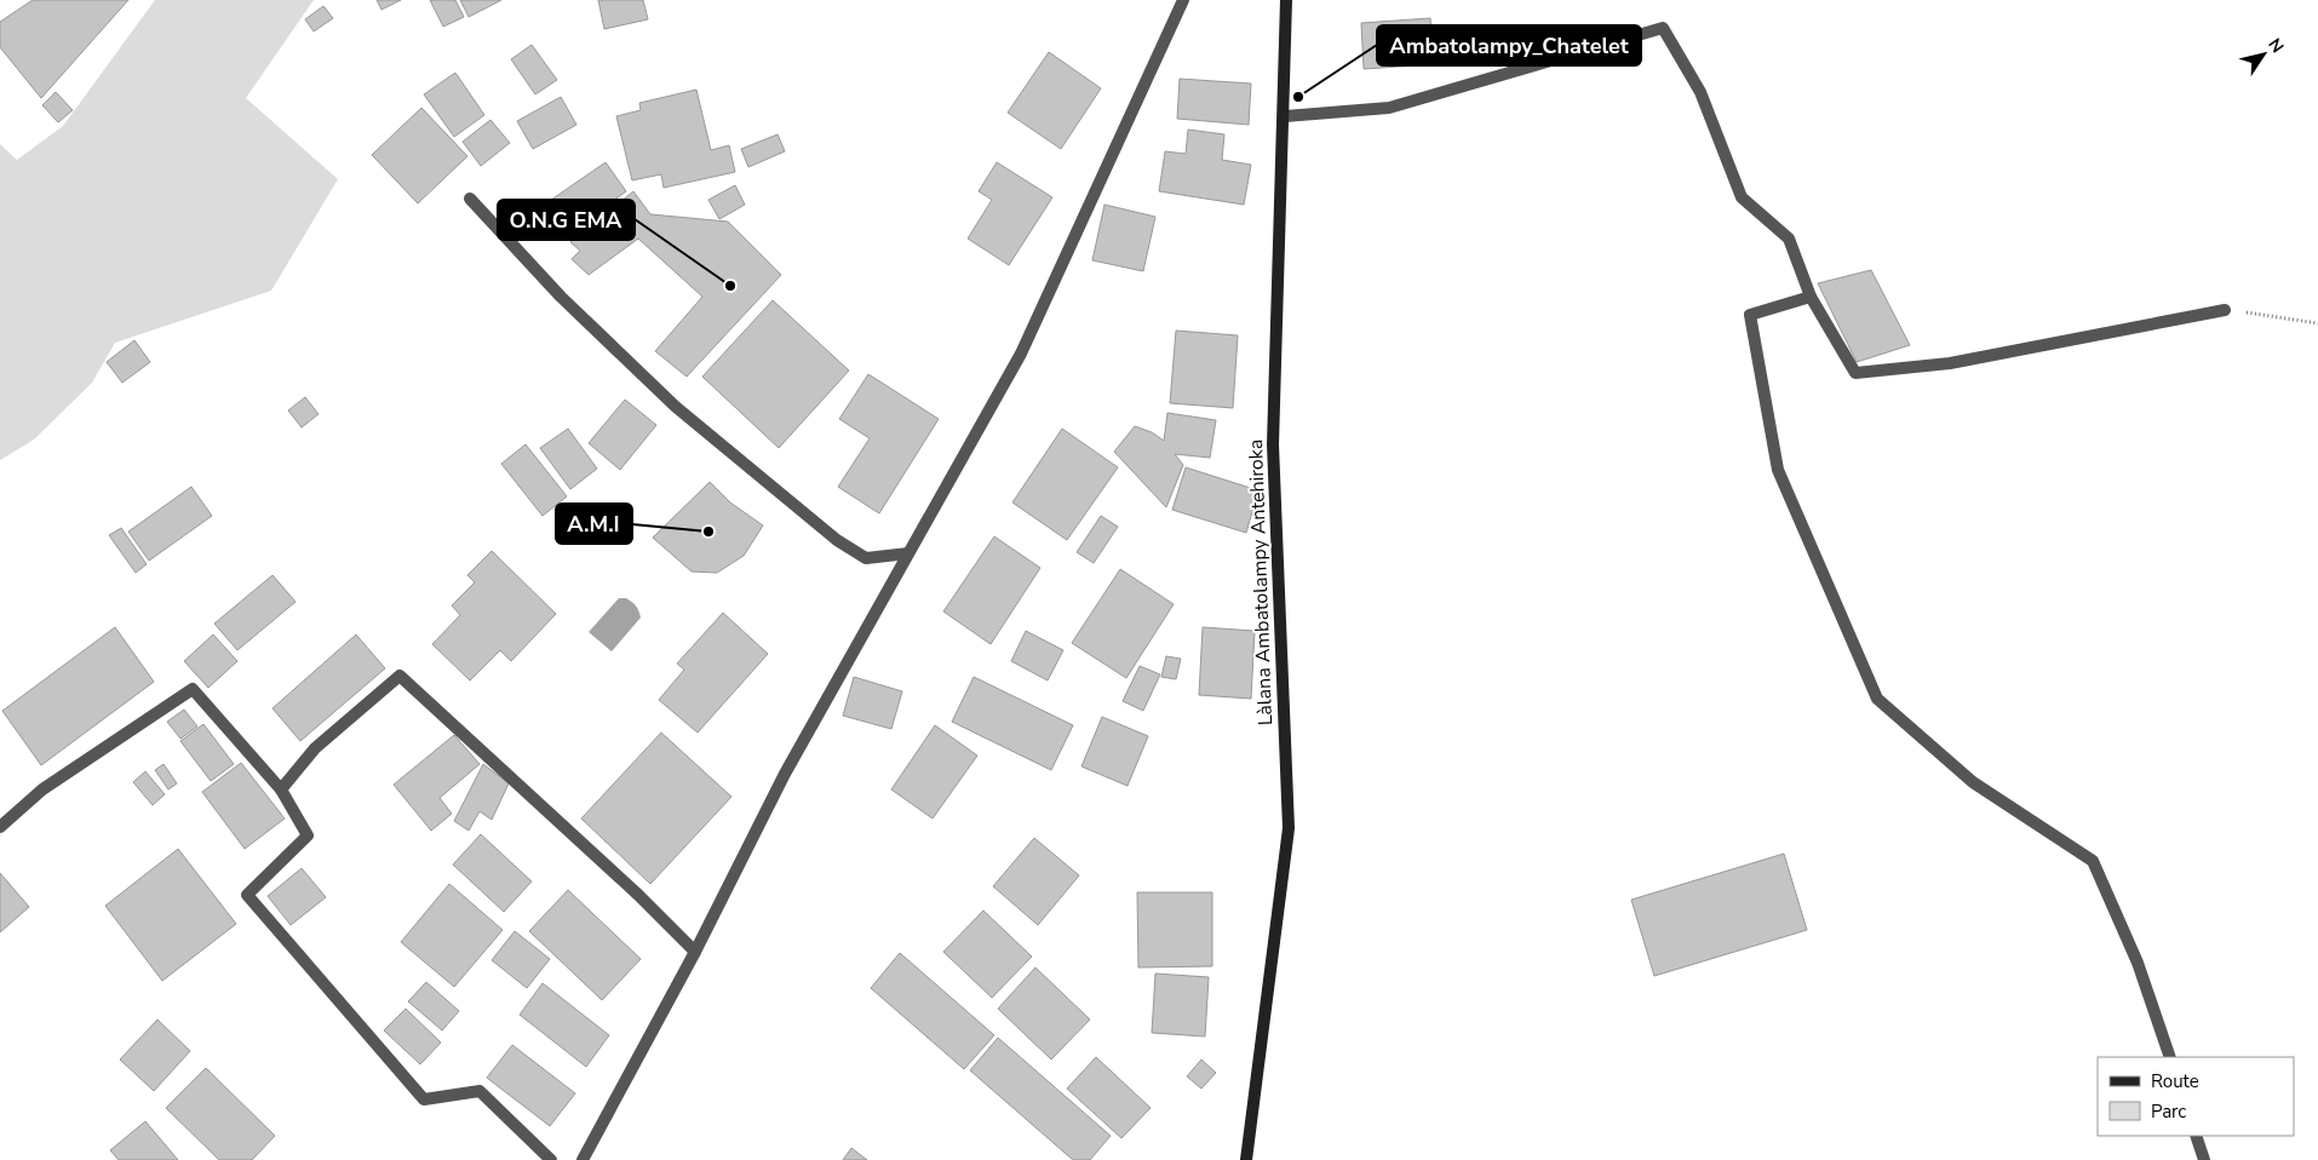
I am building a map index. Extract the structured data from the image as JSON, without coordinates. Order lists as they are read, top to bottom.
{
  "streets": {
    "street": ["Làlana Ambatolampy Antehiroka"]
  },
  "places": ["Ambatolampy_Chatelet", "O.N.G EMA", "A.M.I"],
  "legend": ["Route", "Parc"],
  "north": "top right"
}
